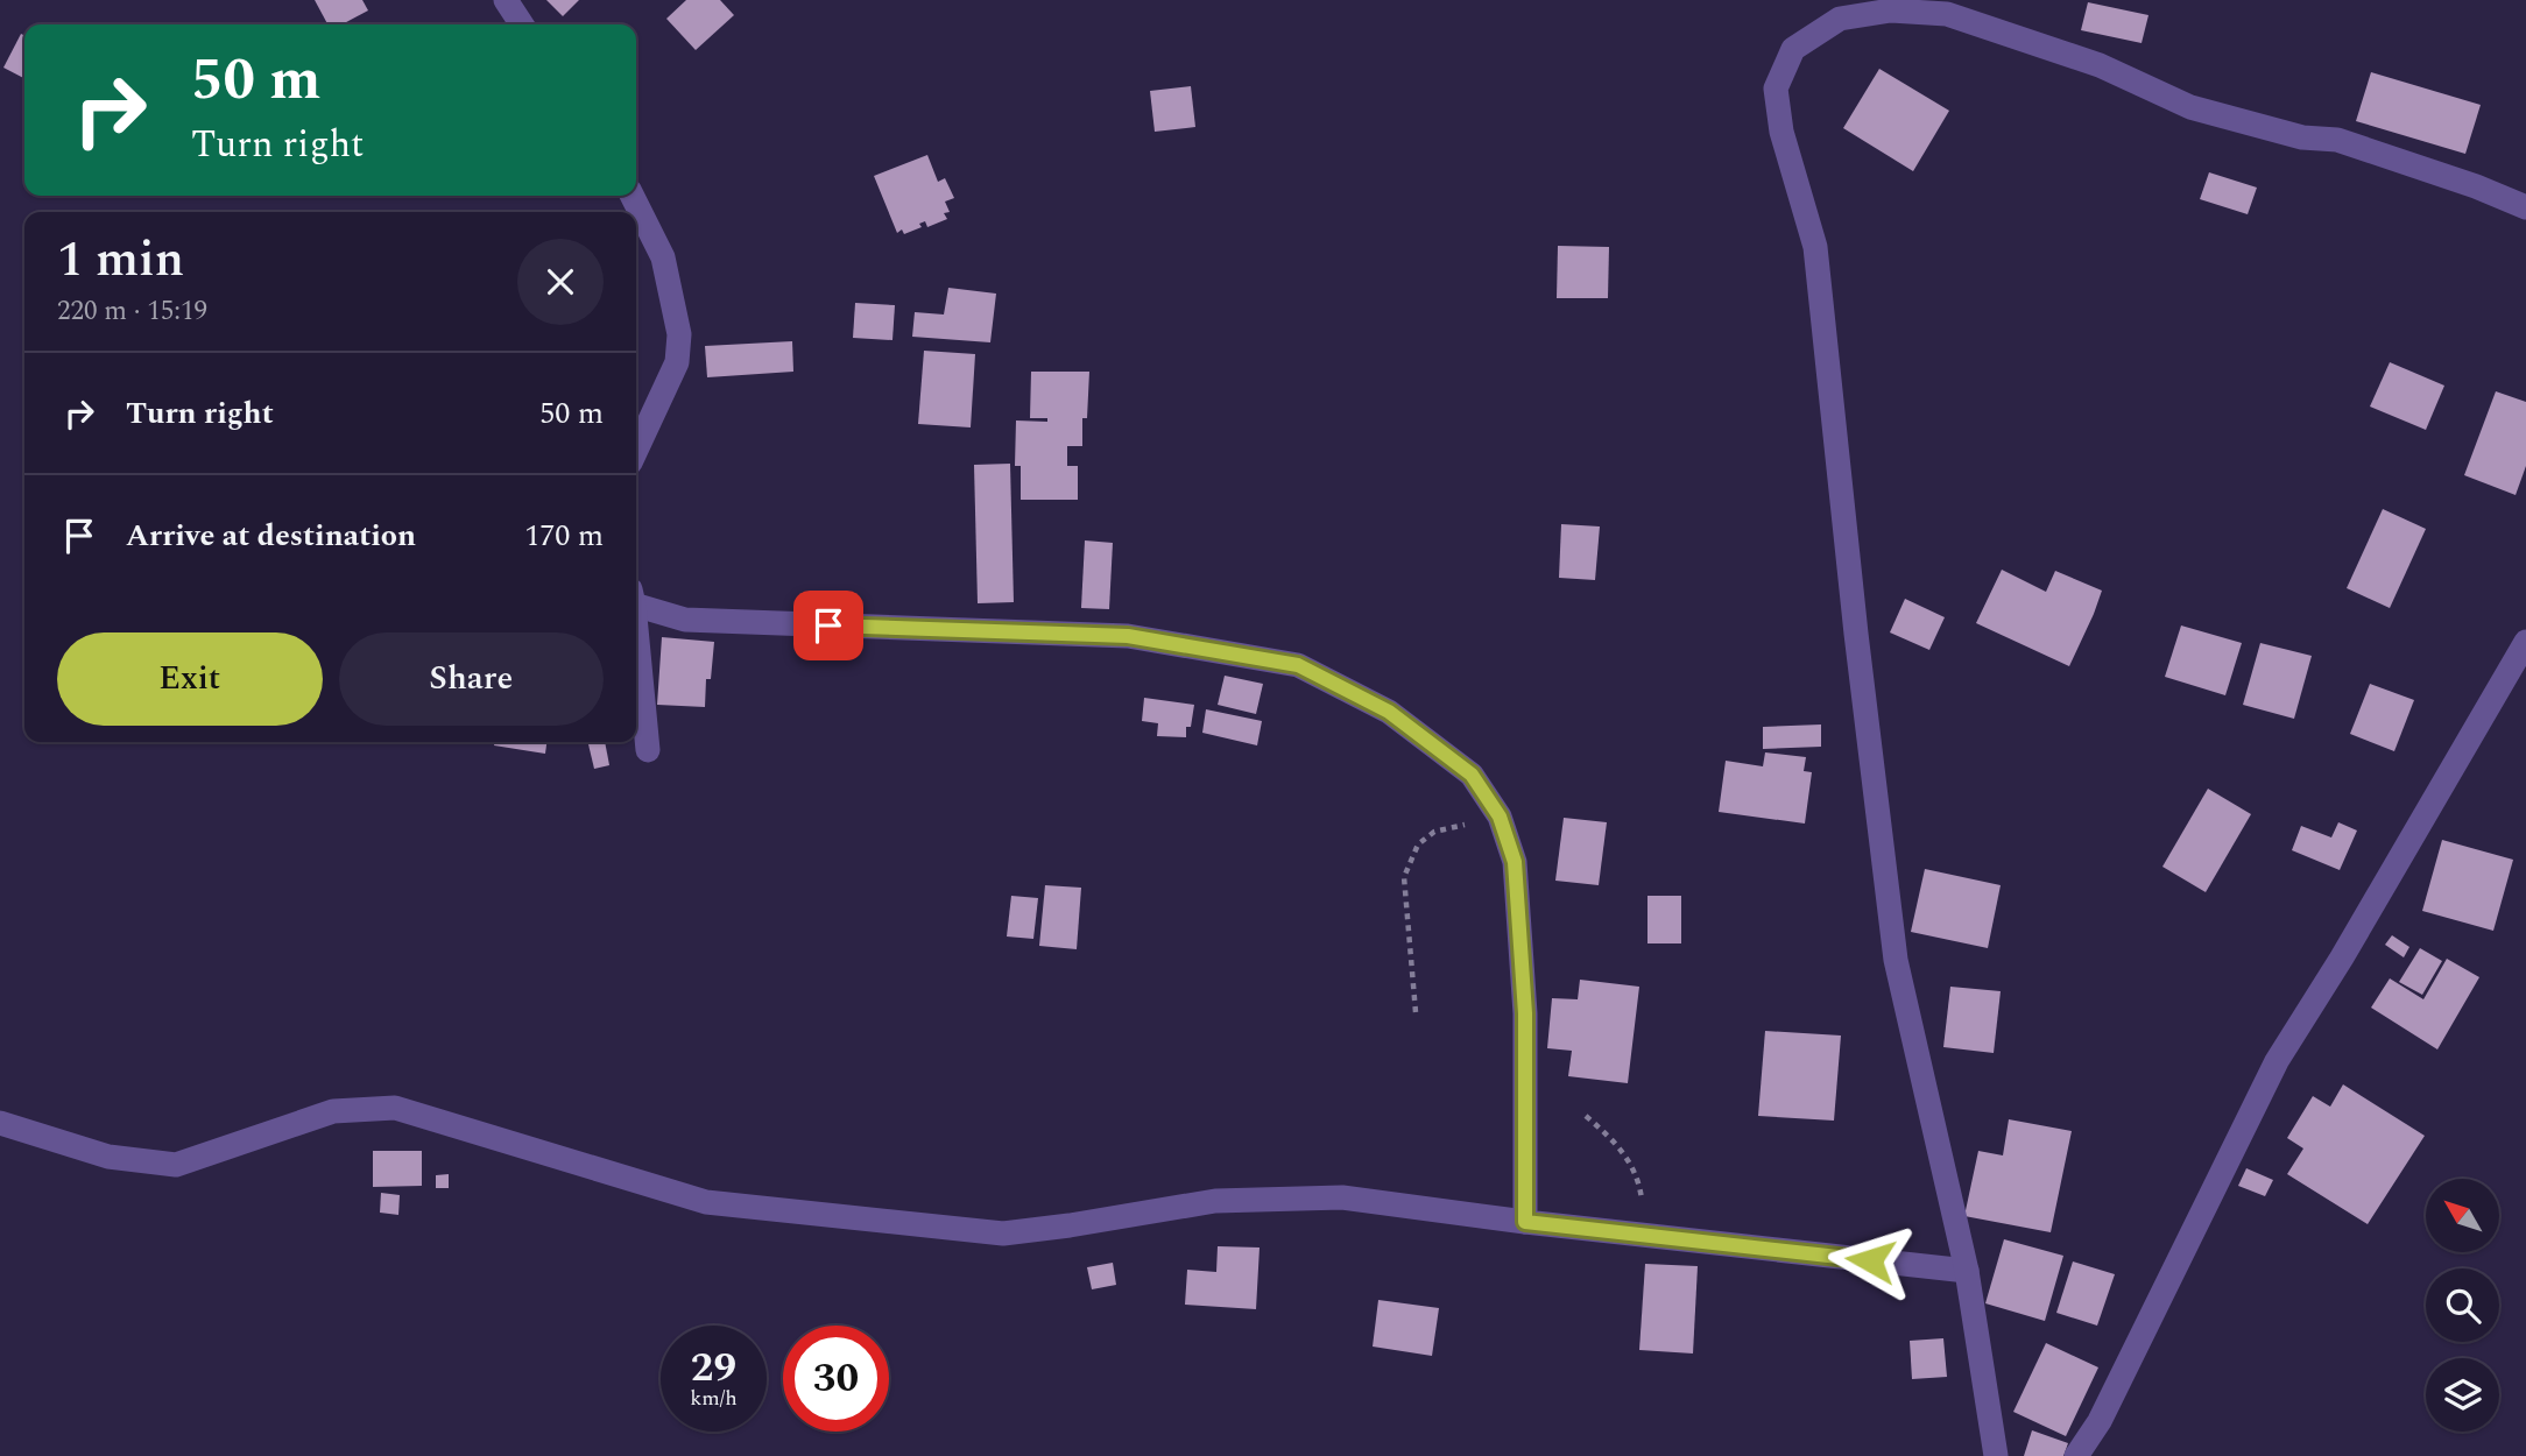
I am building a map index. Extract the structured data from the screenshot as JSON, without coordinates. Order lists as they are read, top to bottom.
{
  "north": "top left",
  "page": {
    "turn": ["50 m", "Turn right"],
    "heading": ["1 min", "220 m · 15:19"],
    "list": [
      {
        "name": "Turn right",
        "value": "50 m"
      },
      {
        "name": "Arrive at destination",
        "value": "170 m"
      }
    ],
    "buttons": ["Exit", "Share"],
    "speed": "29 km/h",
    "limit": "30"
  }
}
